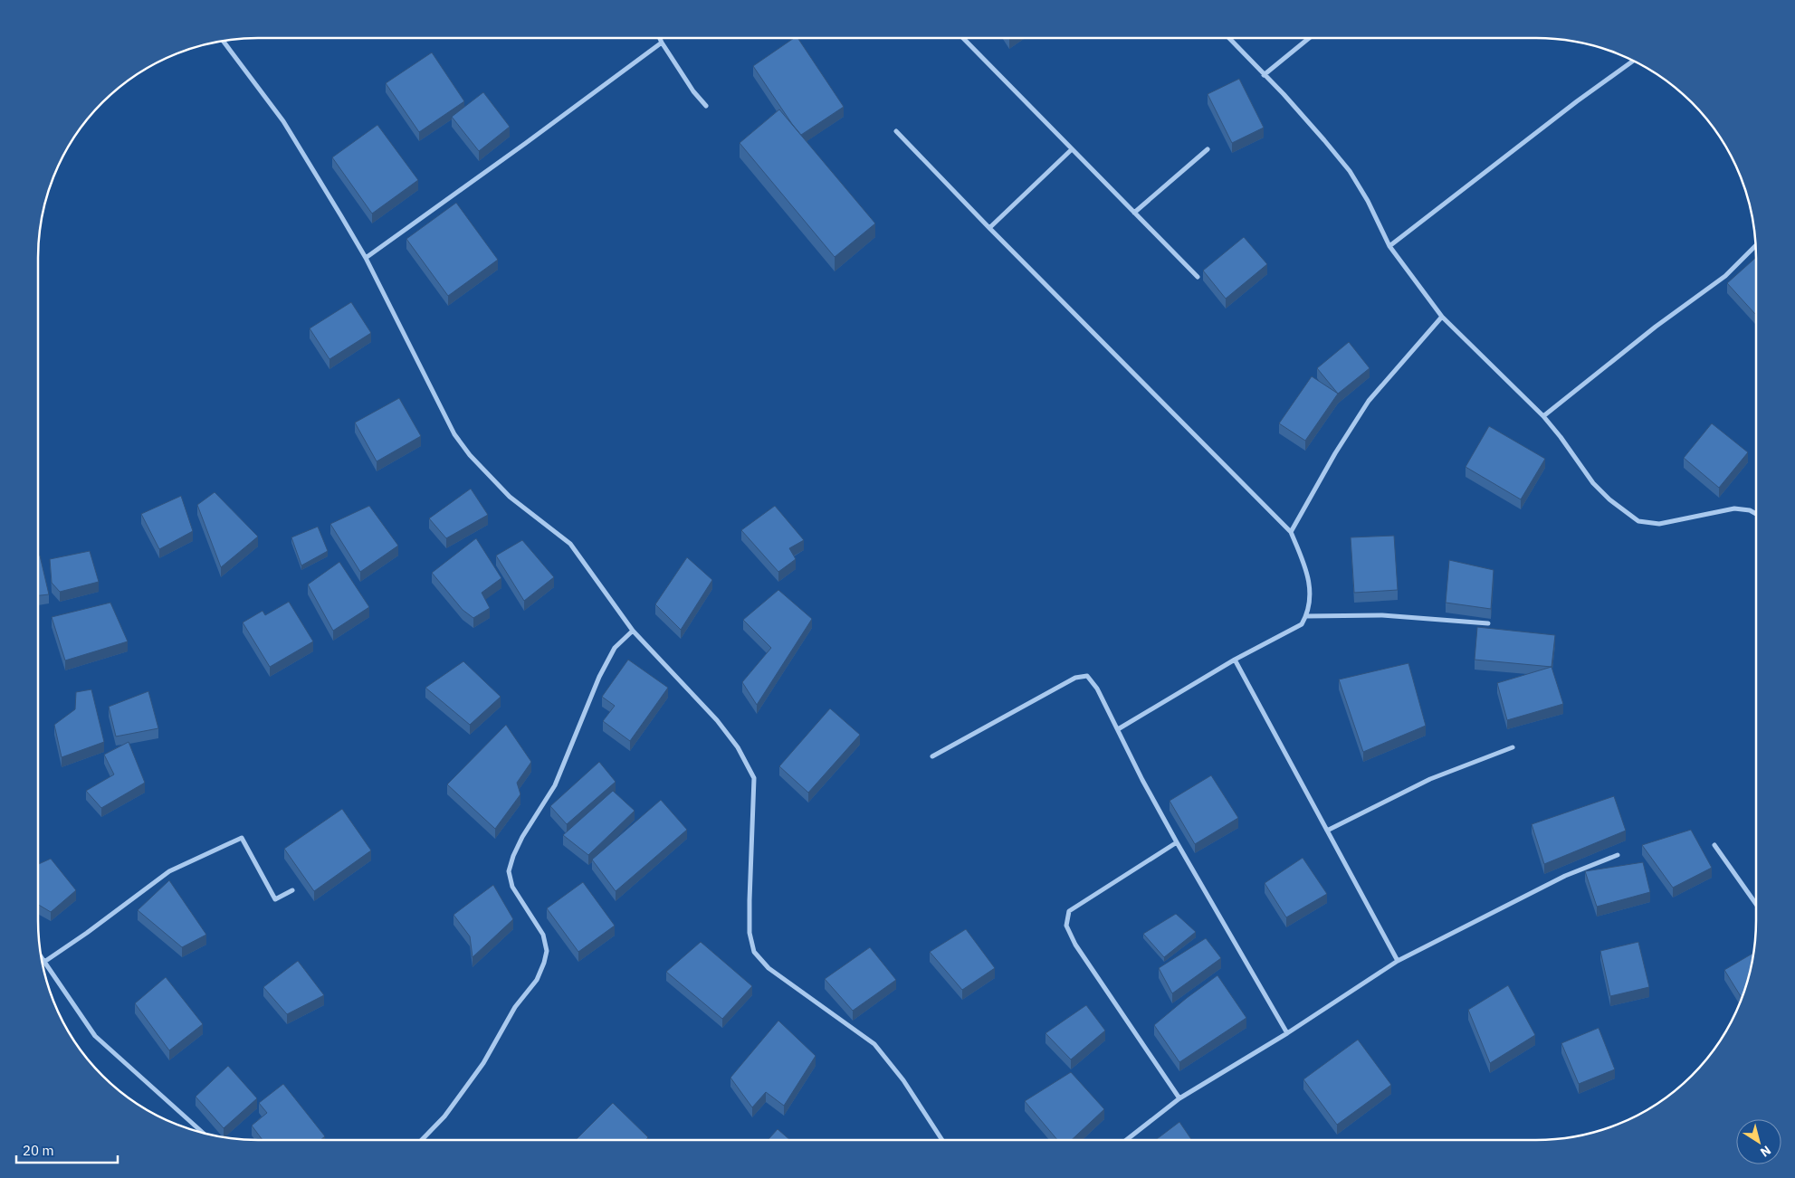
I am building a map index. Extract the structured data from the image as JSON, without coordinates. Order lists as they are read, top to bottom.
{
  "scale_bar": "20 m",
  "north": "bottom right"
}
